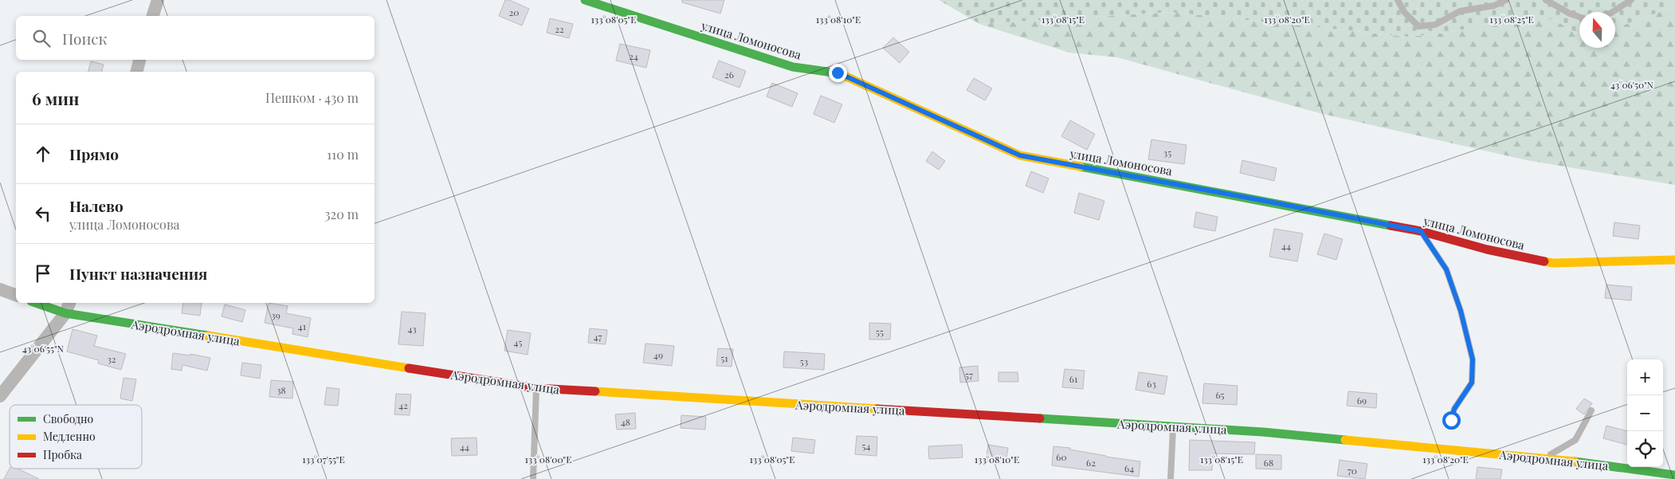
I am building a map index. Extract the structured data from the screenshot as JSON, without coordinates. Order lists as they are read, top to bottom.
{
  "streets": {
    "street": ["улица Ломоносова", "Аэродромная улица"]
  },
  "house_numbers": [
    "20",
    "22",
    "24",
    "26",
    "35",
    "44",
    "39",
    "41",
    "43",
    "55",
    "47",
    "45",
    "49",
    "51",
    "32",
    "53",
    "57",
    "61",
    "63",
    "38",
    "65",
    "69",
    "42",
    "48",
    "54",
    "44",
    "60",
    "62",
    "68",
    "64",
    "70"
  ],
  "legend": ["Свободно", "Медленно", "Пробка"],
  "north": "top",
  "page": {
    "search": "Поиск",
    "heading": ["6 мин", "Пешком · 430 m"],
    "list": [
      ["Прямо", "110 m"],
      ["Налево", "улица Ломоносова", "320 m"],
      "Пункт назначения"
    ],
    "map_buttons": ["+", "−"]
  },
  "coordinates": [
    "133°08'15\"E",
    "133°08'20\"E",
    "133°08'05\"E",
    "133°08'10\"E",
    "133°08'25\"E",
    "43°06'50\"N",
    "43°06'55\"N",
    "133°07'55\"E",
    "133°08'00\"E"
  ]
}
